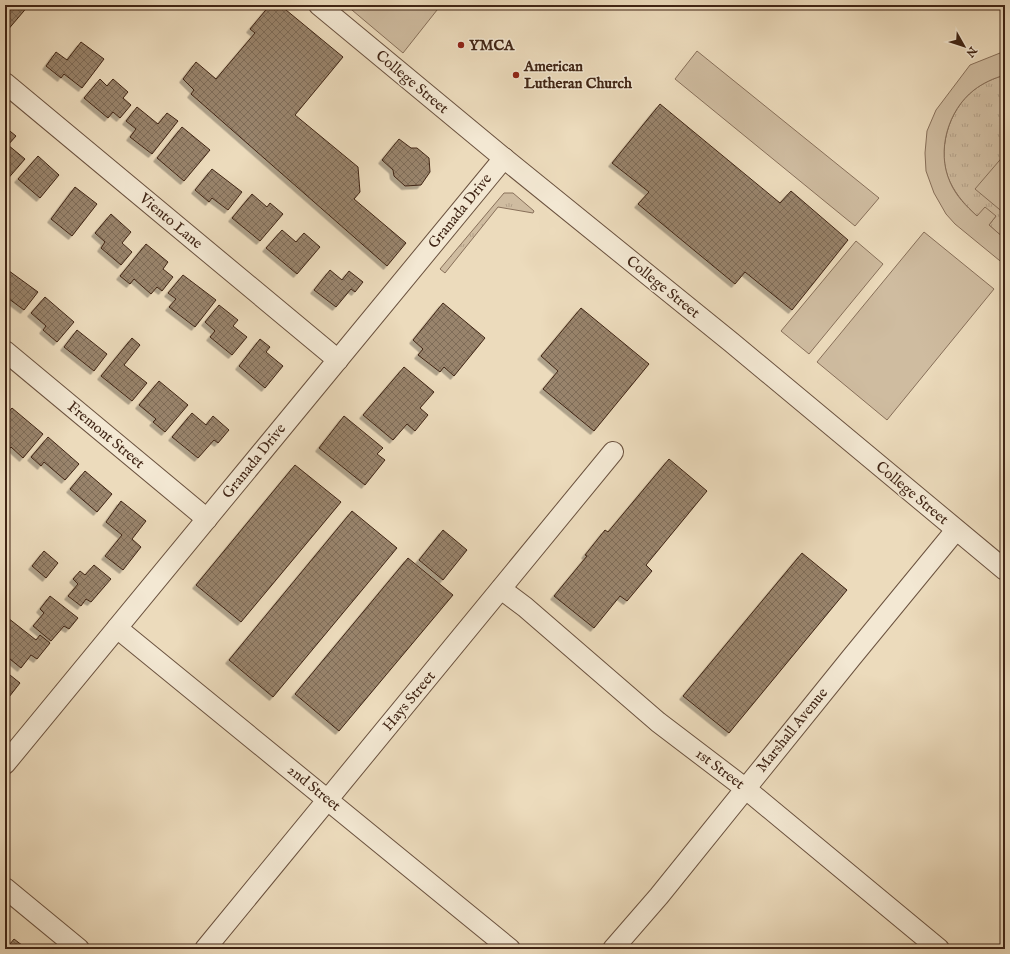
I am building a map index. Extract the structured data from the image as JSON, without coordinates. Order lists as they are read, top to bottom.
{
  "streets": {
    "street": [
      "College Street",
      "Granada Drive",
      "Viento Lane",
      "Fremont Street",
      "Hays Street",
      "Marshall Avenue",
      "1st Street",
      "2nd Street"
    ]
  },
  "crossings": [
    ["College Street", "Granada Drive"],
    ["College Street", "Marshall Avenue"],
    ["Granada Drive", "Viento Lane"],
    ["Granada Drive", "Fremont Street"],
    ["Granada Drive", "2nd Street"],
    ["Hays Street", "1st Street"],
    ["Hays Street", "2nd Street"],
    ["Marshall Avenue", "1st Street"]
  ],
  "places": ["YMCA", "American Lutheran Church"],
  "north": "bottom right"
}
